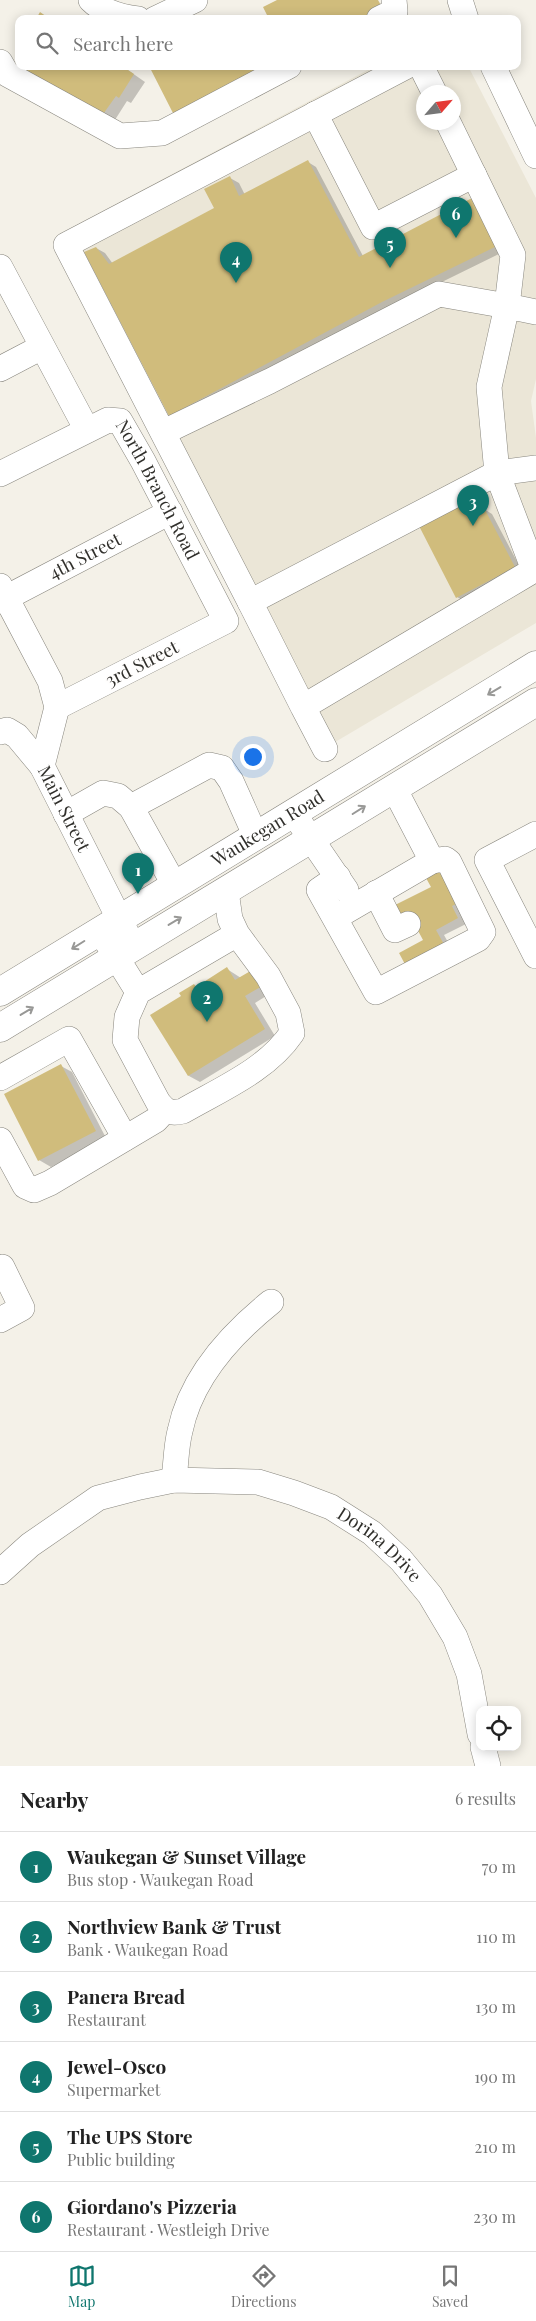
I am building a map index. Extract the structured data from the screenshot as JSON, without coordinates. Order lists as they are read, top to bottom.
{
  "streets": {
    "main road": ["Waukegan Road"],
    "street": [
      "North Branch Road",
      "4th Street",
      "3rd Street",
      "Main Street",
      "Dorina Drive"
    ]
  },
  "crossings": [
    ["North Branch Road", "4th Street"],
    ["North Branch Road", "3rd Street"],
    ["4th Street", "Main Street"],
    ["3rd Street", "Main Street"],
    ["Main Street", "Waukegan Road"]
  ],
  "north": "top right",
  "page": {
    "search": "Search here",
    "pins": [
      "6",
      "5",
      "4",
      "3",
      "1",
      "2"
    ],
    "heading": ["Nearby", "6 results"],
    "list": [
      {
        "mark": "1",
        "name": "Waukegan & Sunset Village",
        "note": "Bus stop · Waukegan Road",
        "value": "70 m"
      },
      {
        "mark": "2",
        "name": "Northview Bank & Trust",
        "note": "Bank · Waukegan Road",
        "value": "110 m"
      },
      {
        "mark": "3",
        "name": "Panera Bread",
        "note": "Restaurant",
        "value": "130 m"
      },
      {
        "mark": "4",
        "name": "Jewel-Osco",
        "note": "Supermarket",
        "value": "190 m"
      },
      {
        "mark": "5",
        "name": "The UPS Store",
        "note": "Public building",
        "value": "210 m"
      },
      {
        "mark": "6",
        "name": "Giordano's Pizzeria",
        "note": "Restaurant · Westleigh Drive",
        "value": "230 m"
      }
    ],
    "nav": ["Map", "Directions", "Saved"]
  }
}
